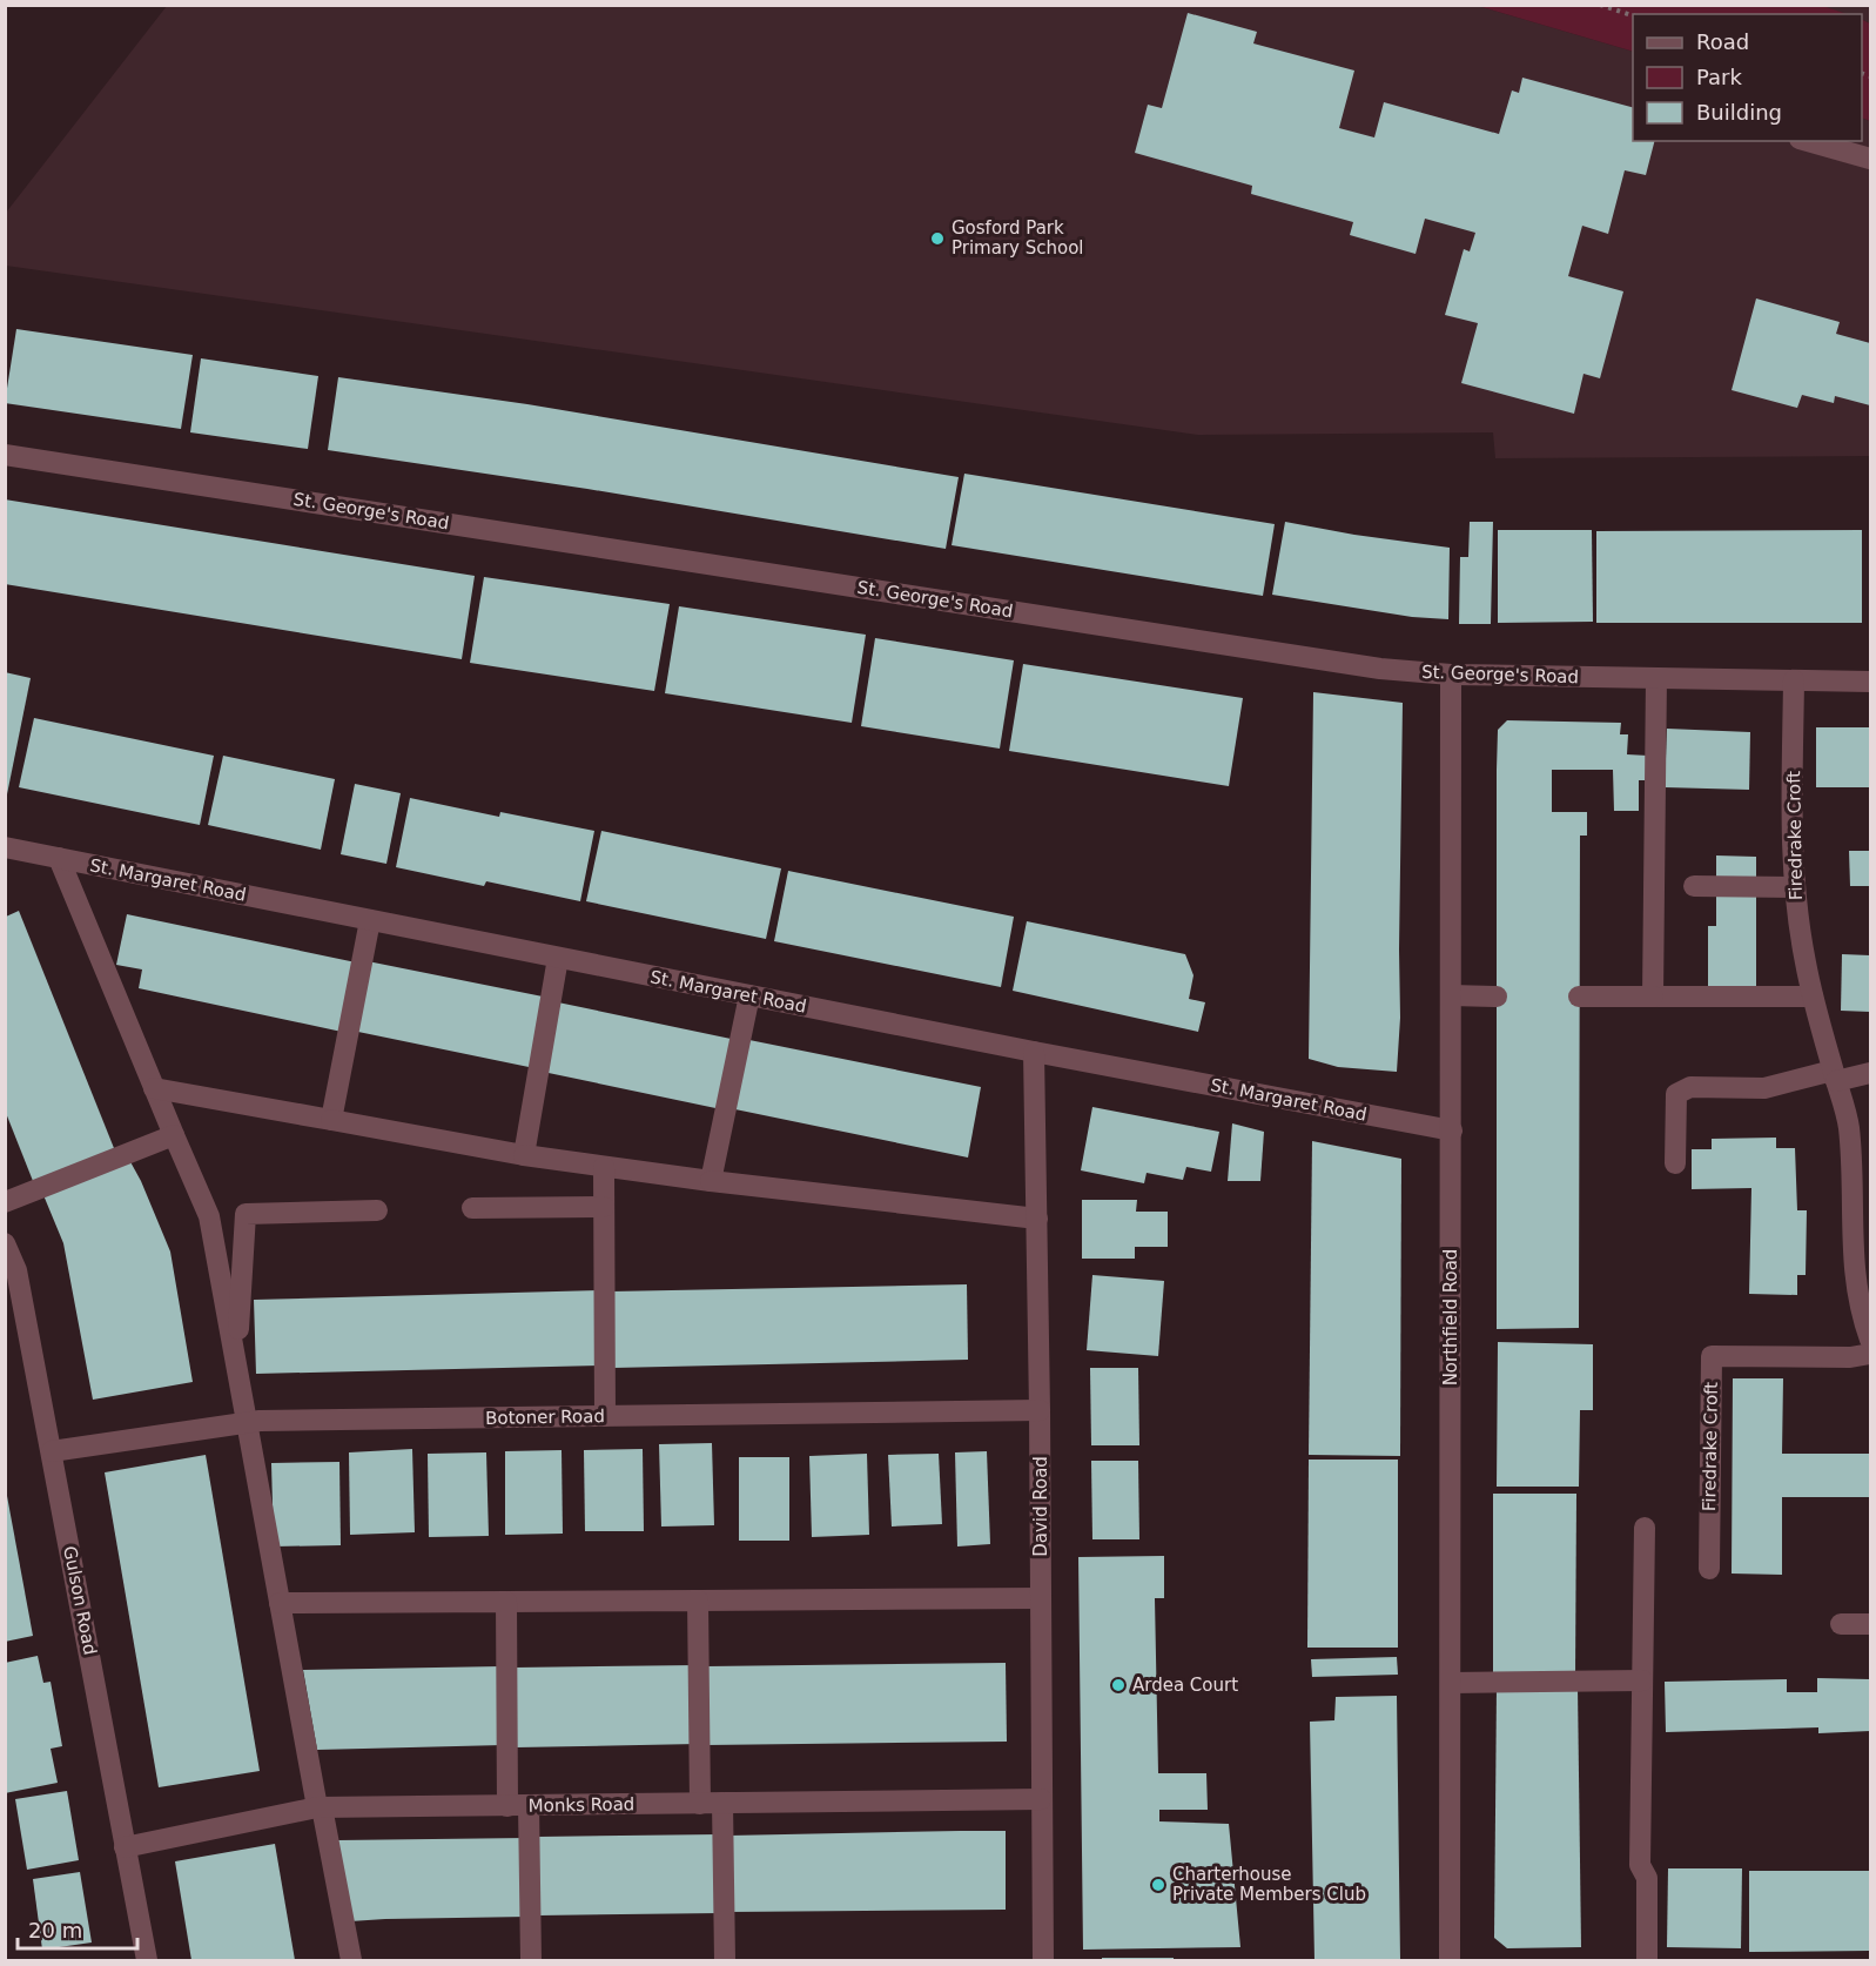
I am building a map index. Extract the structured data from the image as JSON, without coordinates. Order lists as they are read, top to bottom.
{
  "streets": {
    "street": [
      "St. George's Road",
      "Firedrake Croft",
      "St. Margaret Road",
      "Northfield Road",
      "Botoner Road",
      "David Road",
      "Gulson Road",
      "Monks Road"
    ]
  },
  "crossings": [
    ["St. George's Road", "Firedrake Croft"],
    ["St. George's Road", "Northfield Road"],
    ["St. Margaret Road", "Northfield Road"],
    ["St. Margaret Road", "David Road"],
    ["Botoner Road", "David Road"],
    ["Botoner Road", "Gulson Road"],
    ["David Road", "Monks Road"],
    ["Gulson Road", "Monks Road"]
  ],
  "places": ["Gosford Park Primary School", "Ardea Court", "Charterhouse Private Members Club"],
  "legend": ["Road", "Park", "Building"],
  "scale_bar": "20 m"
}
